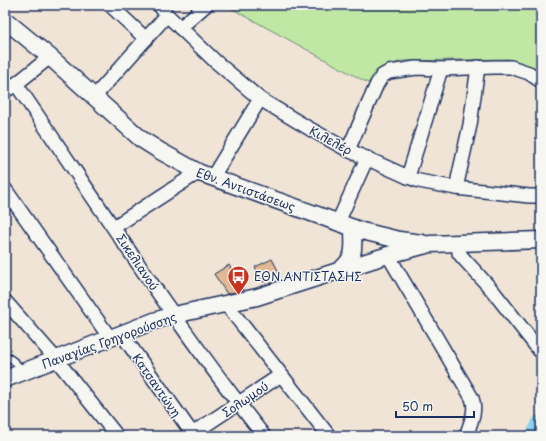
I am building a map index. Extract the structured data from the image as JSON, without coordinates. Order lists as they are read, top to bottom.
{
  "streets": {
    "street": [
      "Κιλελέρ",
      "Εθν. Αντιστάσεως",
      "Σικελιανού",
      "Παναγίας Γρηγορούσσης",
      "Κατσαντώνη",
      "Σολωμού"
    ]
  },
  "crossings": [
    ["Εθν. Αντιστάσεως", "Παναγίας Γρηγορούσσης"],
    ["Σικελιανού", "Παναγίας Γρηγορούσσης"],
    ["Σικελιανού", "Σολωμού"],
    ["Παναγίας Γρηγορούσσης", "Κατσαντώνη"],
    ["Κατσαντώνη", "Σολωμού"]
  ],
  "places": {
    "bus stop": ["ΕΘΝ.ΑΝΤΙΣΤΑΣΗΣ"]
  },
  "scale_bar": "50 m"
}
